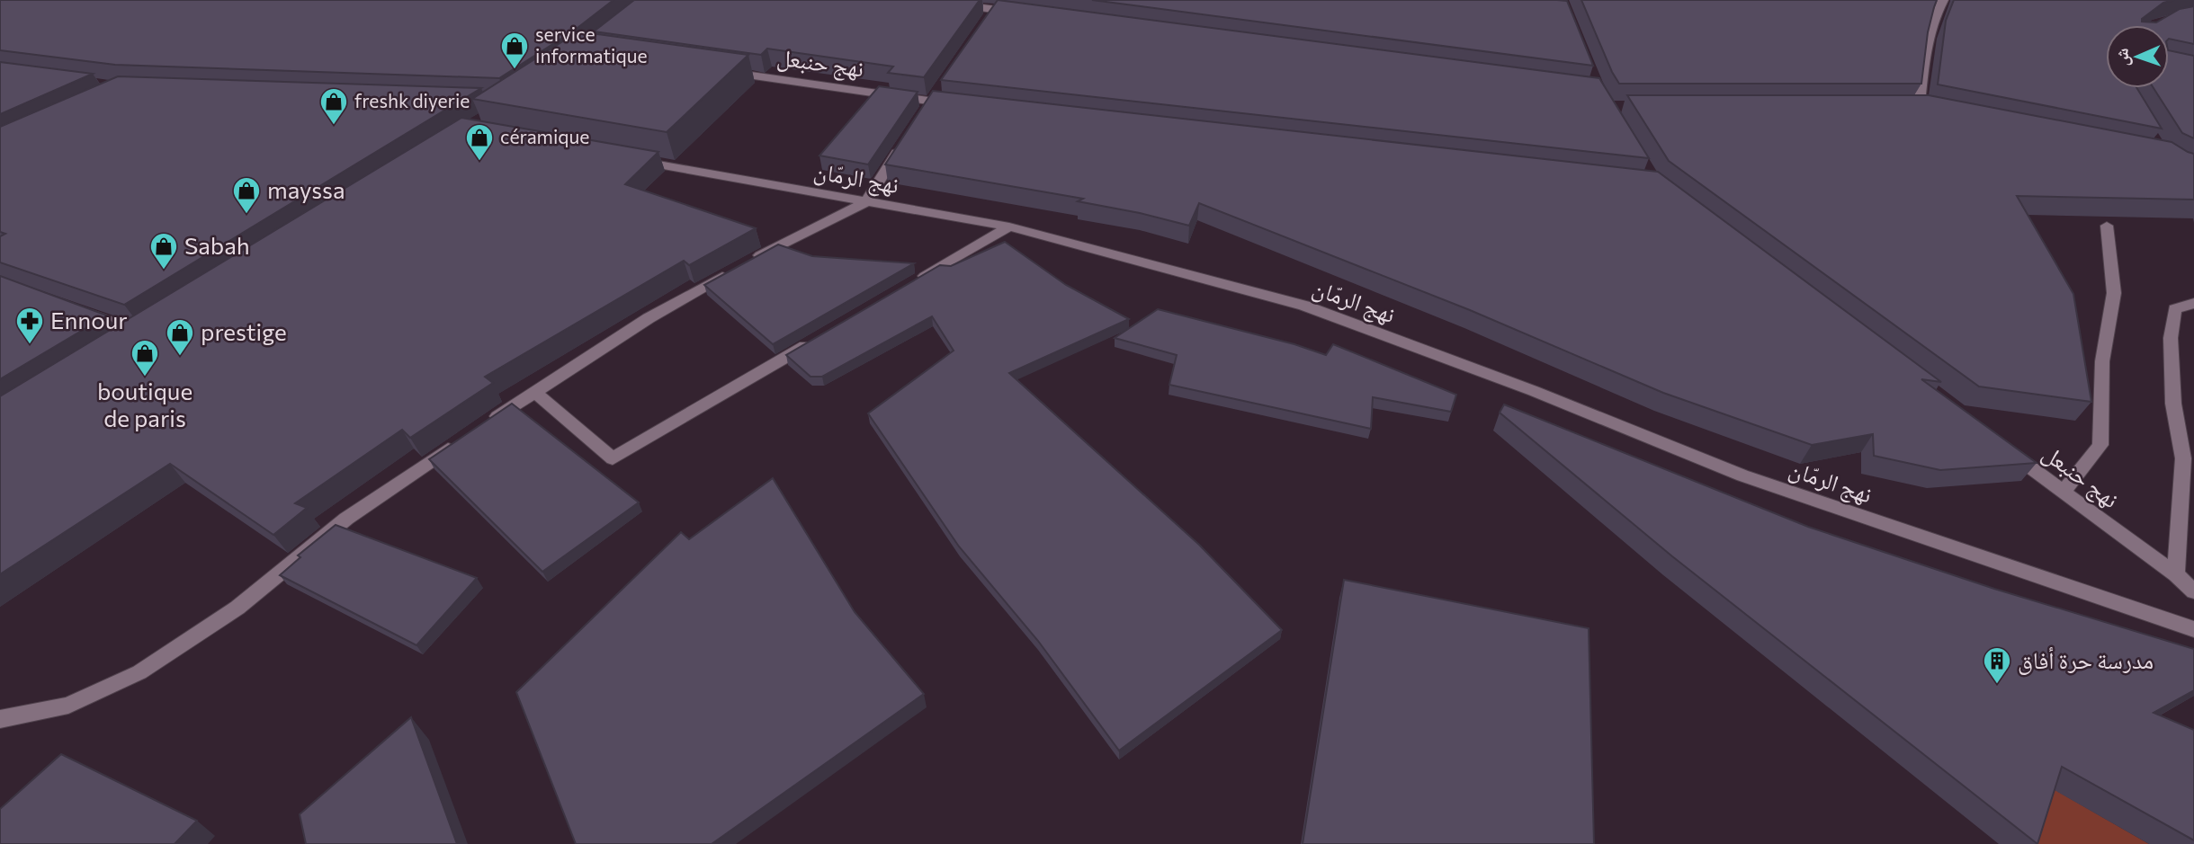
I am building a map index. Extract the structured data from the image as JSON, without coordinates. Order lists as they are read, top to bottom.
{
  "streets": {
    "street": ["نهج حنبعل", "نهج الرمّان"]
  },
  "places": {
    "shop": [
      "service informatique",
      "freshk diyerie",
      "céramique",
      "mayssa",
      "Sabah",
      "prestige",
      "boutique de paris"
    ],
    "pharmacy": ["Ennour"],
    "building": ["مدرسة حرة أفاق"]
  },
  "north": "left"
}
